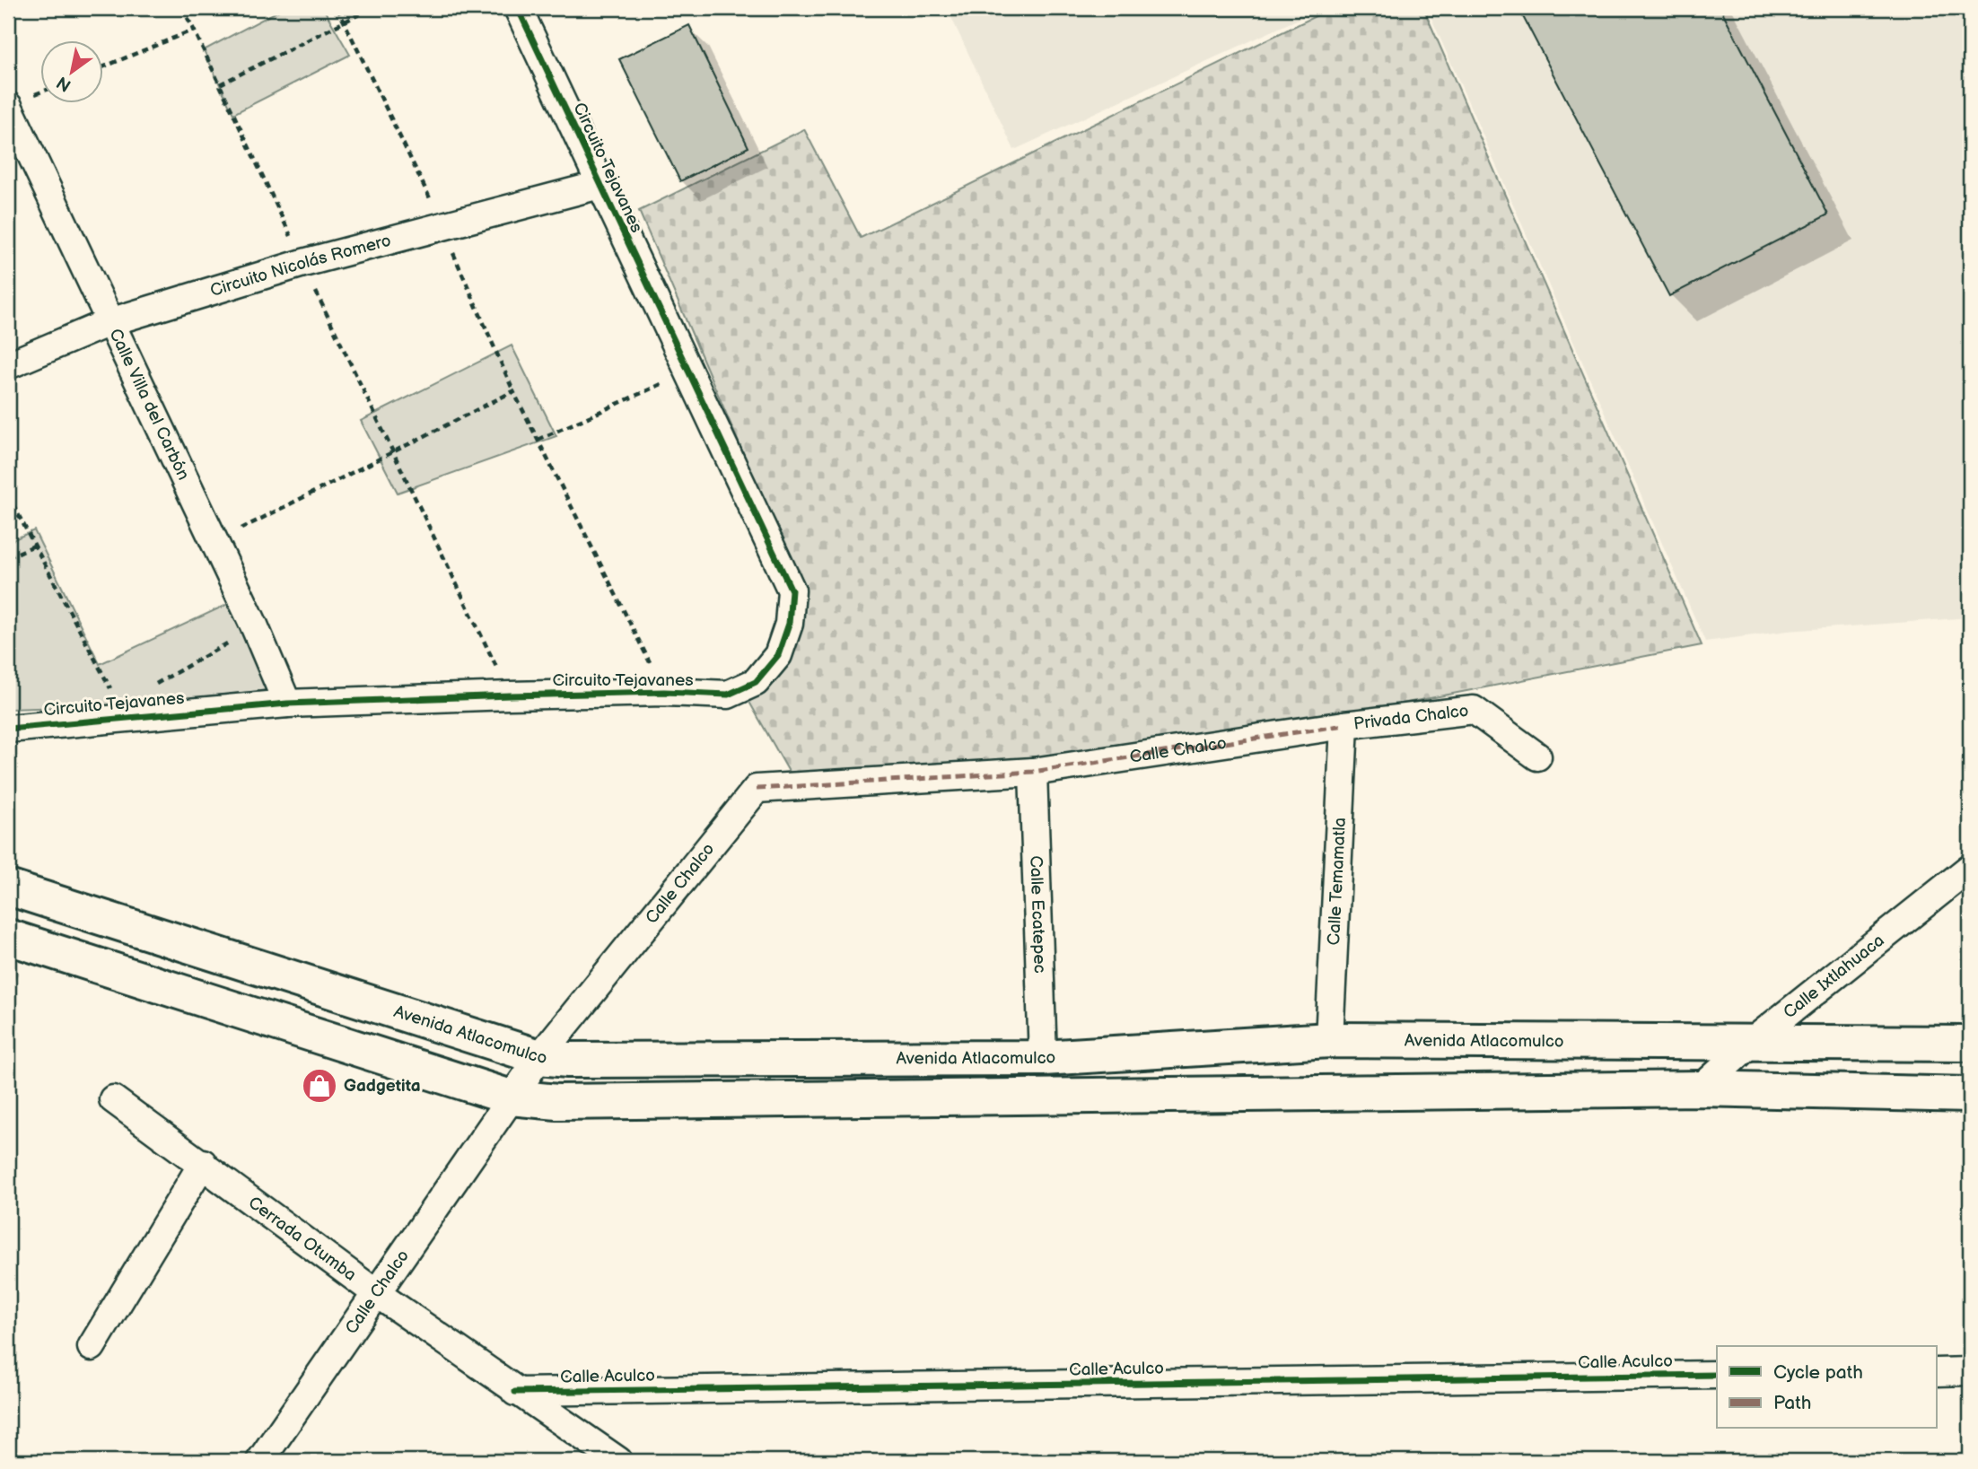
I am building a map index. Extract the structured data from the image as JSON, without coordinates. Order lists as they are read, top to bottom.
{
  "streets": {
    "main road": ["Avenida Atlacomulco"],
    "street": [
      "Circuito Tejavanes",
      "Circuito Nicolás Romero",
      "Calle Villa del Carbón",
      "Privada Chalco",
      "Calle Chalco",
      "Calle Temamatla",
      "Calle Ecatepec",
      "Calle Ixtlahuaca",
      "Cerrada Otumba",
      "Calle Aculco"
    ]
  },
  "crossings": [
    ["Circuito Tejavanes", "Circuito Nicolás Romero"],
    ["Circuito Tejavanes", "Calle Villa del Carbón"],
    ["Circuito Nicolás Romero", "Calle Villa del Carbón"],
    ["Privada Chalco", "Calle Chalco"],
    ["Privada Chalco", "Calle Temamatla"],
    ["Calle Chalco", "Calle Temamatla"],
    ["Calle Chalco", "Calle Ecatepec"],
    ["Calle Chalco", "Avenida Atlacomulco"],
    ["Calle Chalco", "Cerrada Otumba"],
    ["Calle Temamatla", "Avenida Atlacomulco"],
    ["Calle Ecatepec", "Avenida Atlacomulco"],
    ["Calle Ixtlahuaca", "Avenida Atlacomulco"],
    ["Cerrada Otumba", "Calle Aculco"]
  ],
  "places": {
    "shop": ["Gadgetita"]
  },
  "legend": ["Cycle path", "Path"],
  "north": "bottom left"
}
